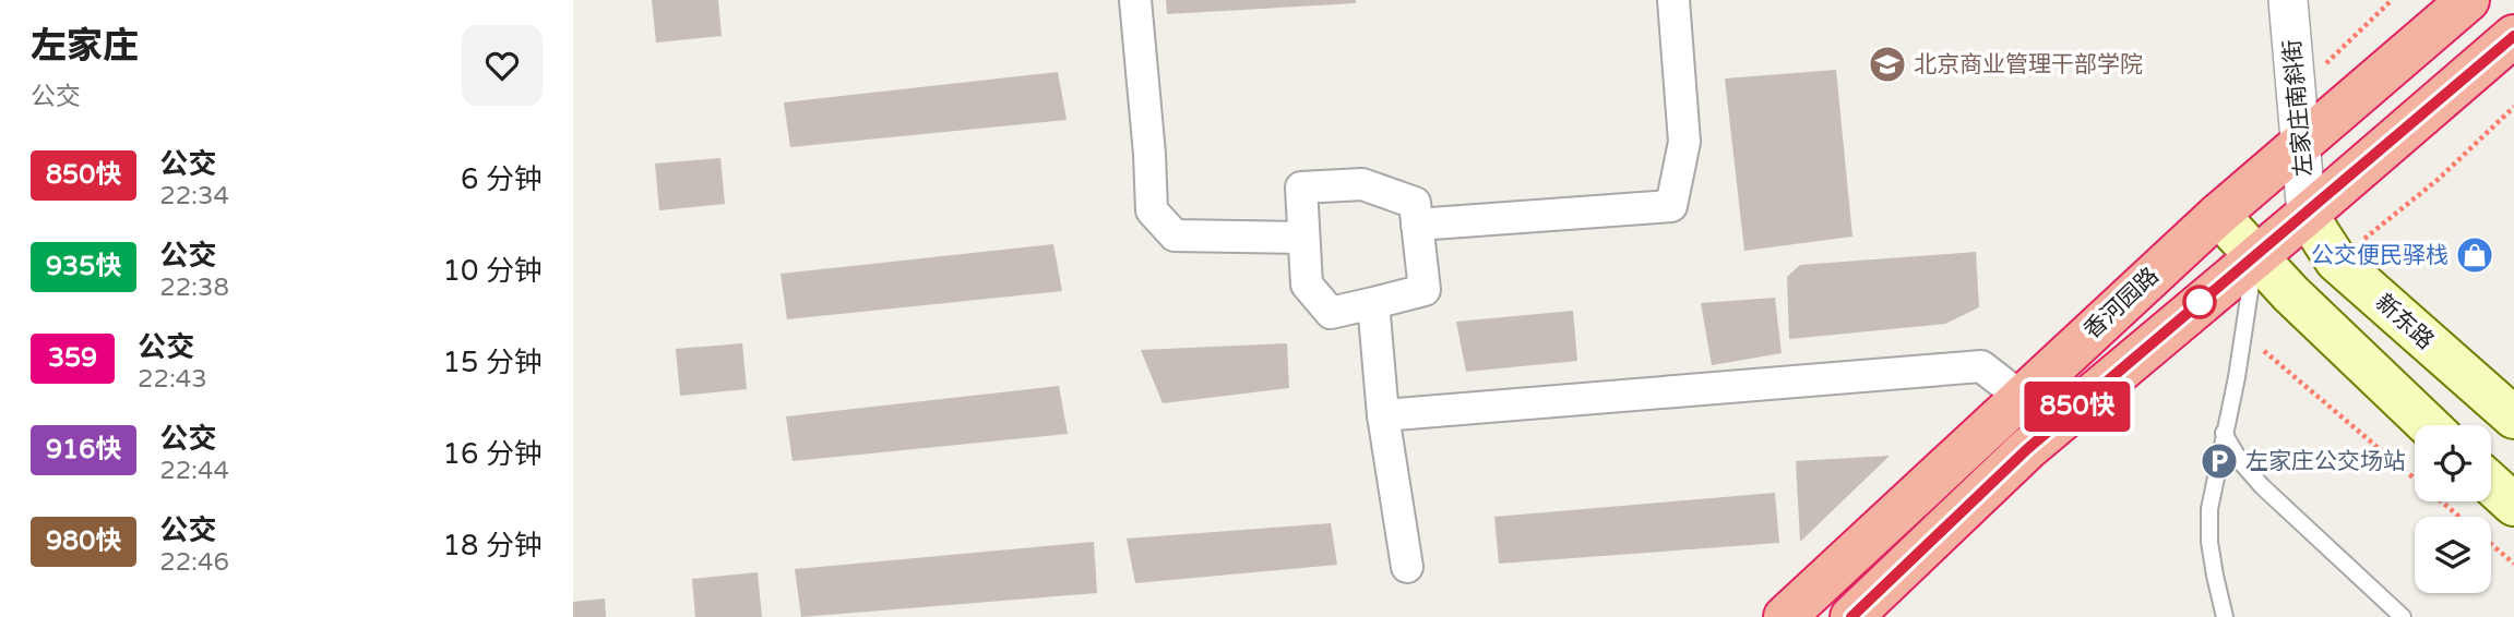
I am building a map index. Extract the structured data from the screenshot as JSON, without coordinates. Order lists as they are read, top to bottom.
{
  "streets": {
    "highway": ["香河园路"],
    "main road": ["新东路"],
    "street": ["左家庄南斜街"]
  },
  "crossings": [
    ["左家庄南斜街", "香河园路"],
    ["左家庄南斜街", "新东路"]
  ],
  "places": {
    "school or university": ["北京商业管理干部学院"],
    "shop": ["公交便民驿栈"],
    "parking": ["左家庄公交场站"]
  },
  "lines": ["bus line 850快"],
  "page": {
    "heading": ["左家庄", "公交"],
    "on_map": "850快",
    "list": [
      {
        "mark": "850快",
        "name": "公交",
        "note": "22:34",
        "value": "6 分钟"
      },
      {
        "mark": "935快",
        "name": "公交",
        "note": "22:38",
        "value": "10 分钟"
      },
      {
        "mark": "359",
        "name": "公交",
        "note": "22:43",
        "value": "15 分钟"
      },
      {
        "mark": "916快",
        "name": "公交",
        "note": "22:44",
        "value": "16 分钟"
      },
      {
        "mark": "980快",
        "name": "公交",
        "note": "22:46",
        "value": "18 分钟"
      }
    ]
  }
}
